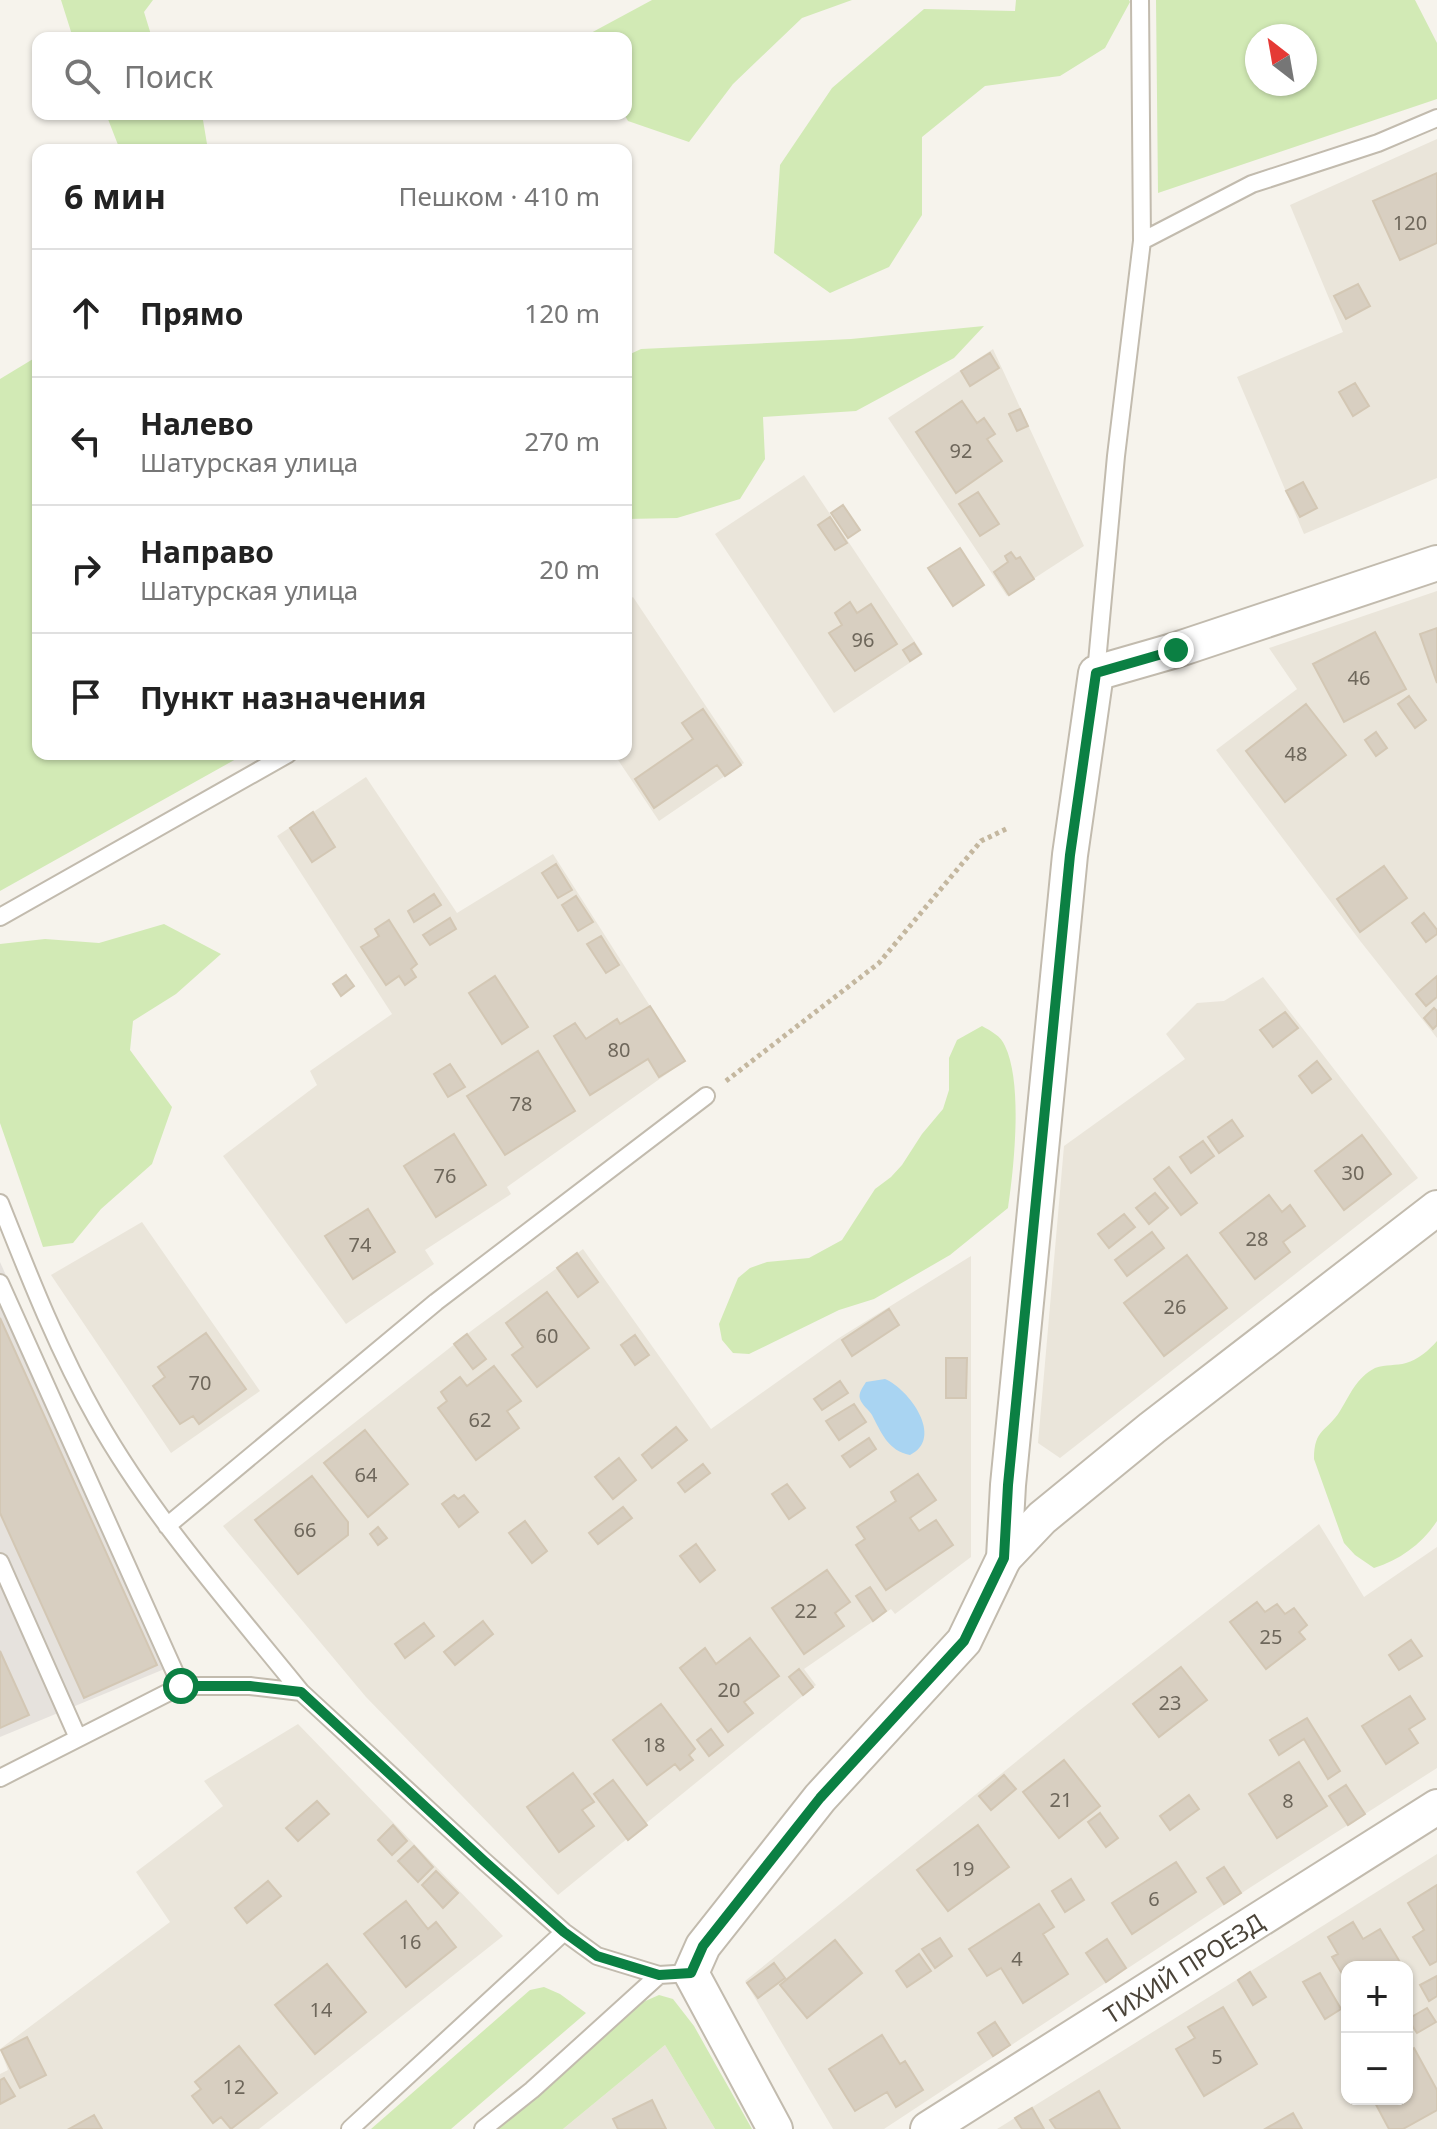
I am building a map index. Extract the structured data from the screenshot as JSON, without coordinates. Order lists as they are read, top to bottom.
{
  "streets": {
    "street": ["ТИХИЙ ПРОЕЗД"]
  },
  "house_numbers": [
    "120",
    "92",
    "96",
    "46",
    "48",
    "80",
    "78",
    "30",
    "76",
    "28",
    "74",
    "26",
    "60",
    "70",
    "62",
    "64",
    "66",
    "22",
    "25",
    "20",
    "23",
    "18",
    "21",
    "8",
    "19",
    "6",
    "16",
    "4",
    "14",
    "5",
    "12"
  ],
  "north": "top left",
  "page": {
    "search": "Поиск",
    "heading": ["6 мин", "Пешком · 410 m"],
    "list": [
      ["Прямо", "120 m"],
      ["Налево", "Шатурская улица", "270 m"],
      ["Направо", "Шатурская улица", "20 m"],
      "Пункт назначения"
    ],
    "map_buttons": ["+", "−"]
  }
}
